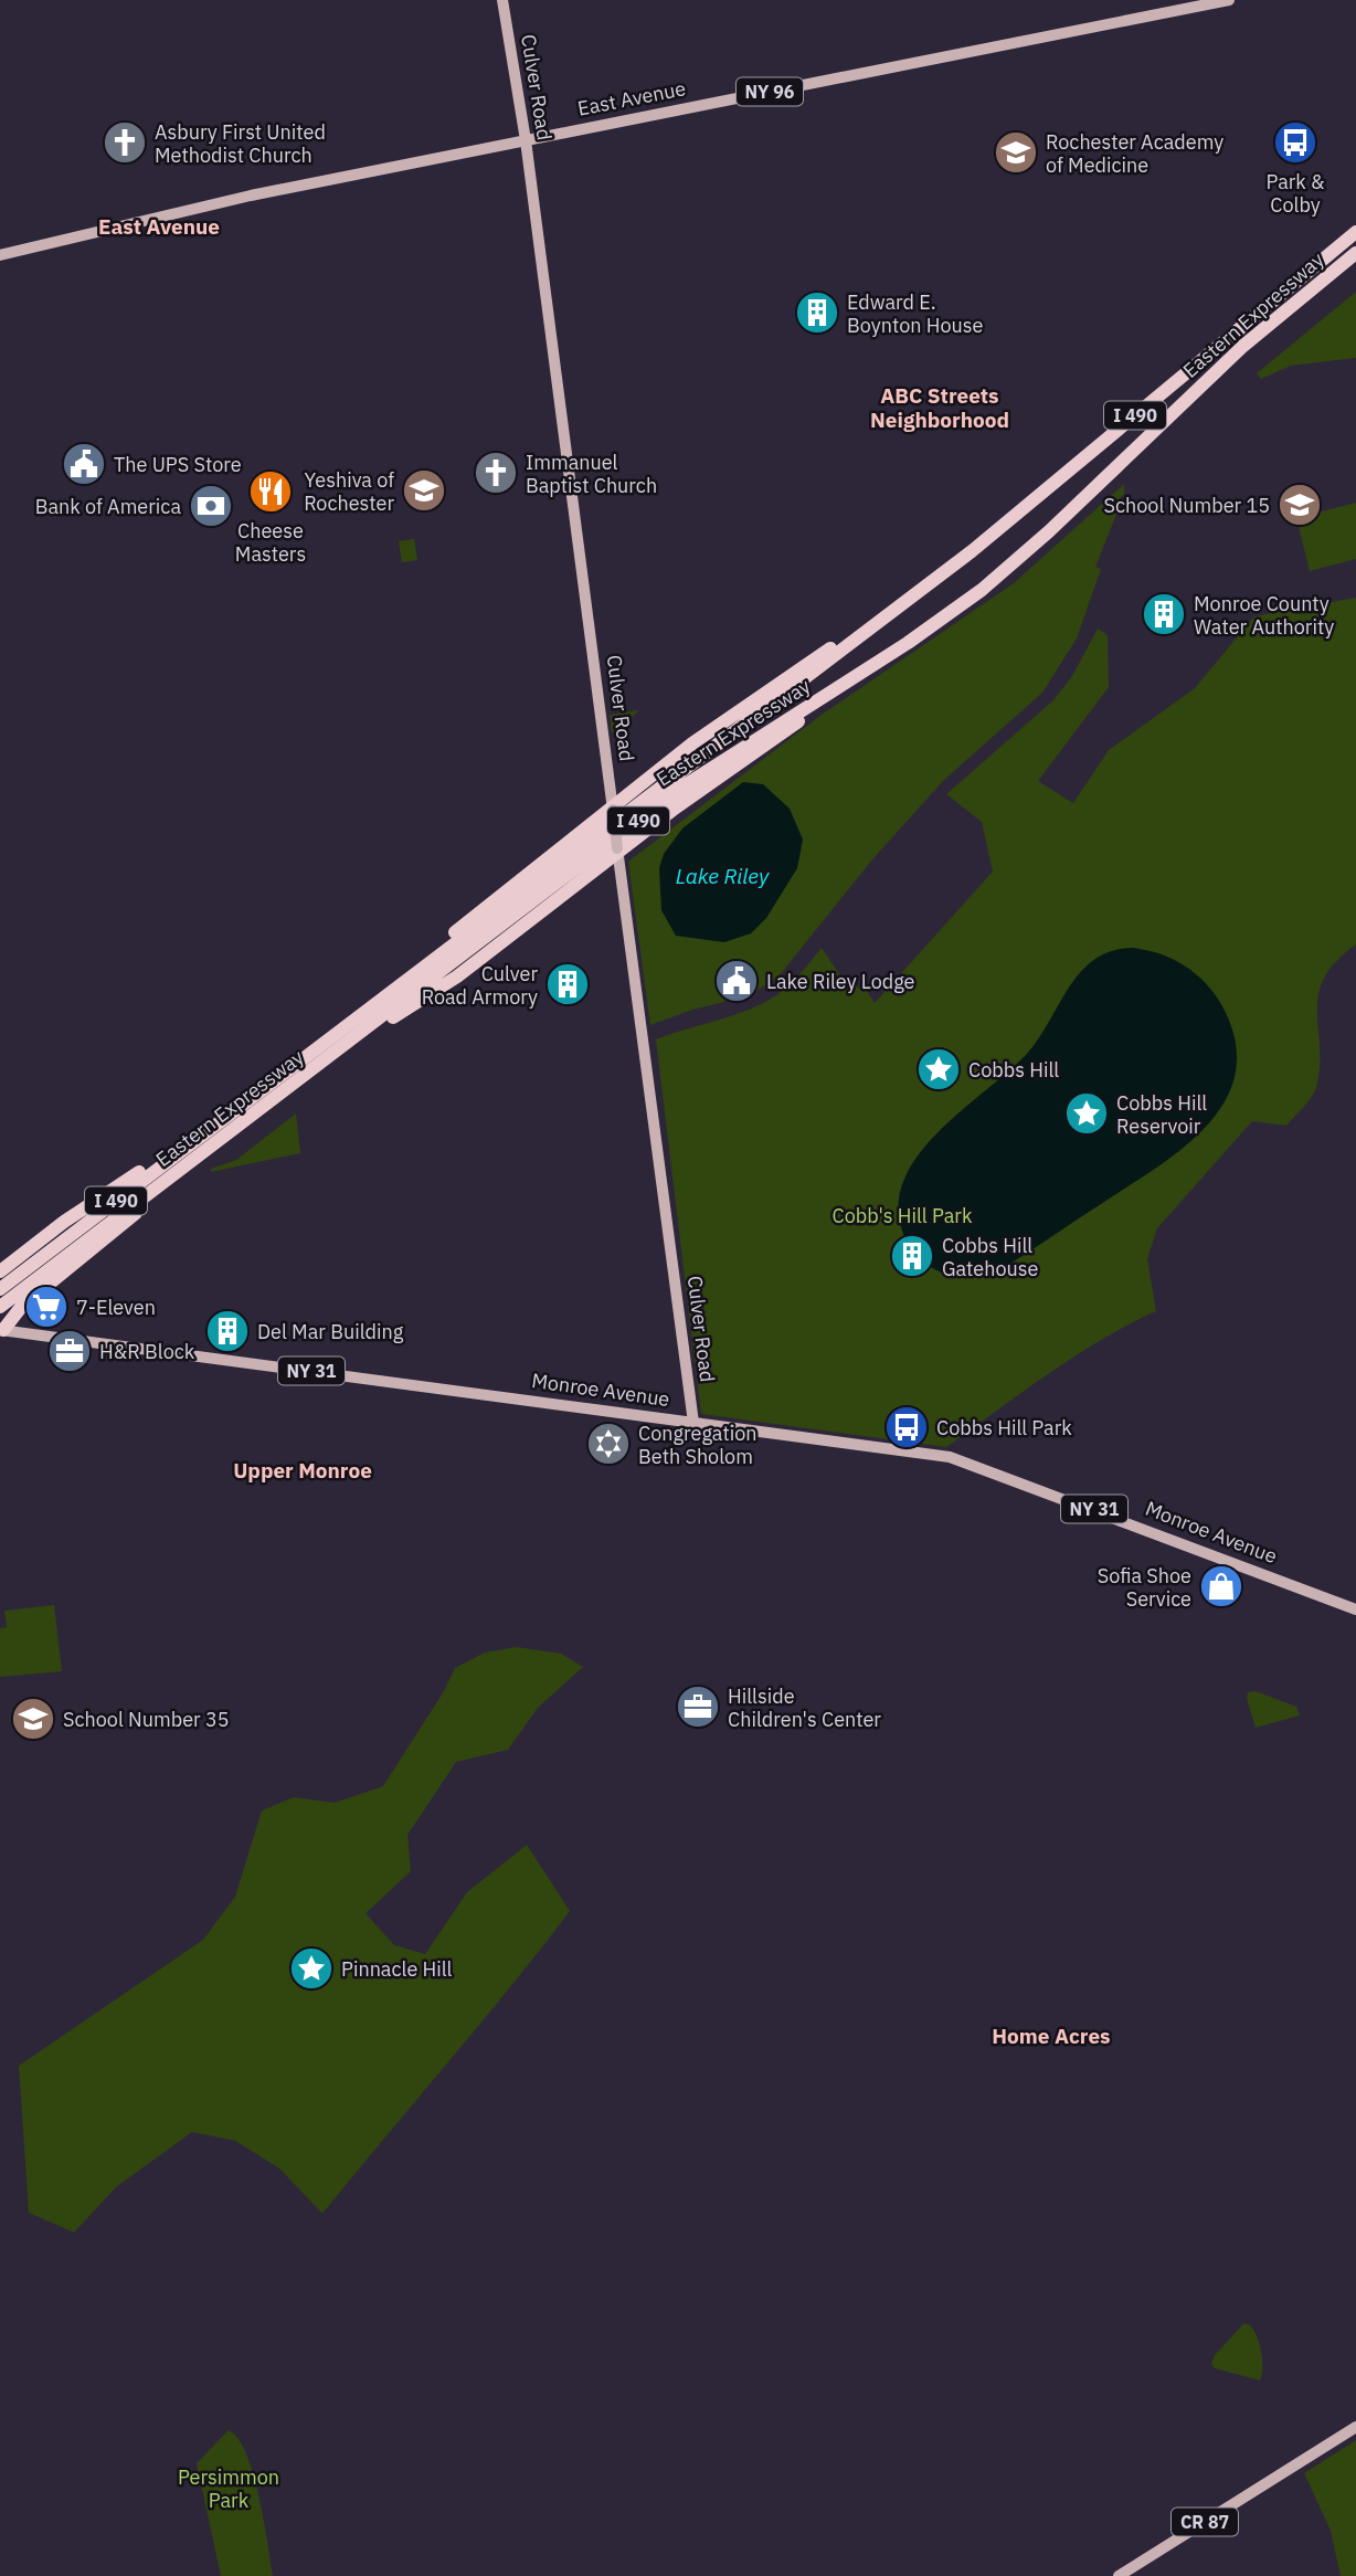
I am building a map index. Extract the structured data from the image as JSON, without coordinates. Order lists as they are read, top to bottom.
{
  "streets": {
    "highway": ["Eastern Expressway", "I 490"],
    "main road": [
      "Culver Road",
      "NY 96",
      "East Avenue",
      "NY 31",
      "Monroe Avenue",
      "CR 87"
    ]
  },
  "crossings": [
    ["Culver Road", "East Avenue"],
    ["Culver Road", "Monroe Avenue"]
  ],
  "districts": [
    "East Avenue",
    "ABC Streets Neighborhood",
    "Upper Monroe",
    "Home Acres"
  ],
  "water": ["Lake Riley"],
  "parks": ["Cobb's Hill Park", "Persimmon Park"],
  "places": {
    "church": ["Asbury First United Methodist Church", "Immanuel Baptist Church"],
    "bus stop": ["Park & Colby", "Cobbs Hill Park"],
    "school or university": [
      "Rochester Academy of Medicine",
      "Yeshiva of Rochester",
      "School Number 15",
      "School Number 35"
    ],
    "building": [
      "Edward E. Boynton House",
      "Monroe County Water Authority",
      "Culver Road Armory",
      "Cobbs Hill Gatehouse",
      "Del Mar Building"
    ],
    "public building": ["The UPS Store", "Lake Riley Lodge"],
    "restaurant": ["Cheese Masters"],
    "bank": ["Bank of America"],
    "place": ["Cobbs Hill", "Cobbs Hill Reservoir", "Pinnacle Hill"],
    "supermarket": ["7-Eleven"],
    "office": ["H&R Block", "Hillside Children's Center"],
    "synagogue": ["Congregation Beth Sholom"],
    "shop": ["Sofia Shoe Service"]
  }
}
